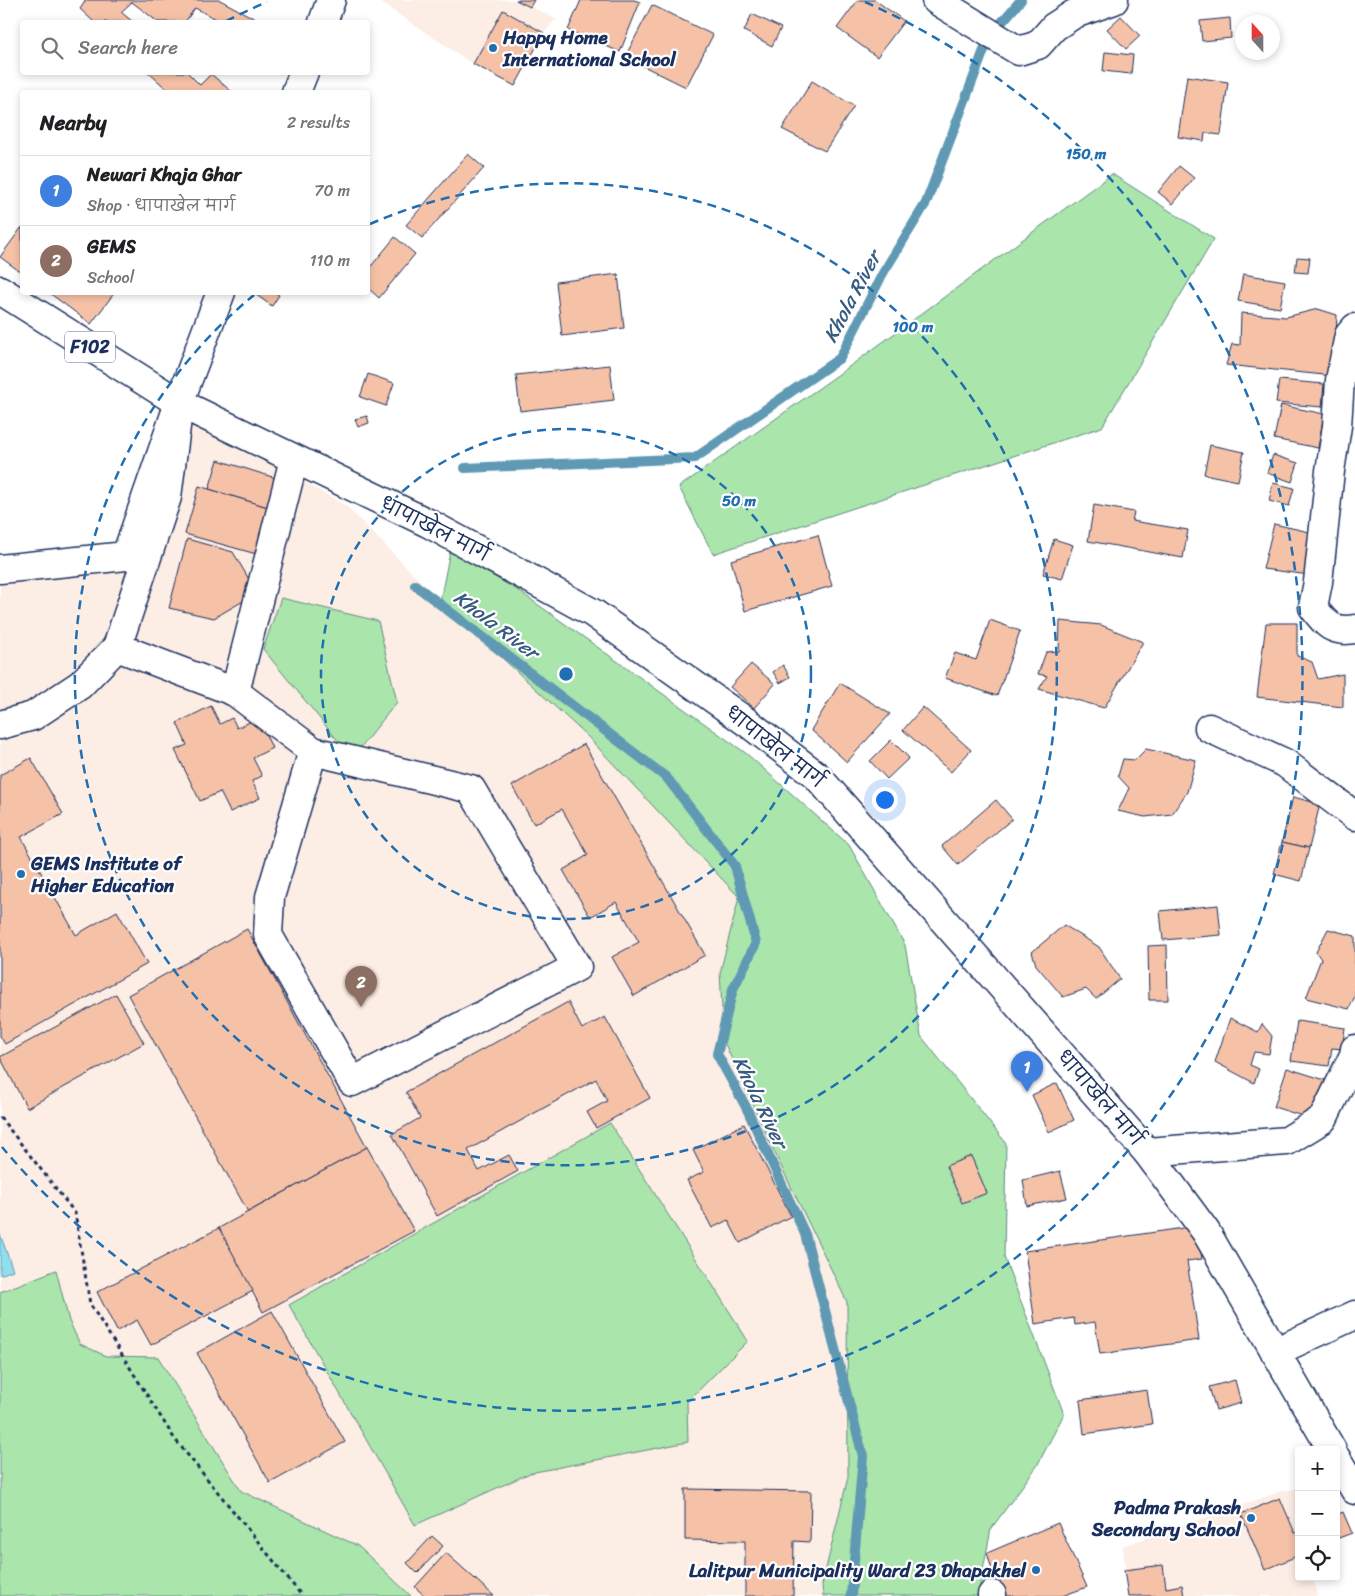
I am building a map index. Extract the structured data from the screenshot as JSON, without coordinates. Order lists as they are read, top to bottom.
{
  "streets": {
    "main road": ["F102", "धापाखेल मार्ग"]
  },
  "water": ["Khola River"],
  "places": [
    "Happy Home International School",
    "GEMS Institute of Higher Education",
    "Padma Prakash Secondary School",
    "Lalitpur Municipality Ward 23 Dhapakhel"
  ],
  "north": "top",
  "page": {
    "search": "Search here",
    "heading": ["Nearby", "2 results"],
    "list": [
      {
        "mark": "1",
        "name": "Newari Khaja Ghar",
        "note": "Shop · धापाखेल मार्ग",
        "value": "70 m"
      },
      {
        "mark": "2",
        "name": "GEMS",
        "note": "School",
        "value": "110 m"
      }
    ],
    "pins": ["2", "1"],
    "map_buttons": ["+", "−"]
  },
  "rings": ["150 m", "100 m", "50 m"]
}
